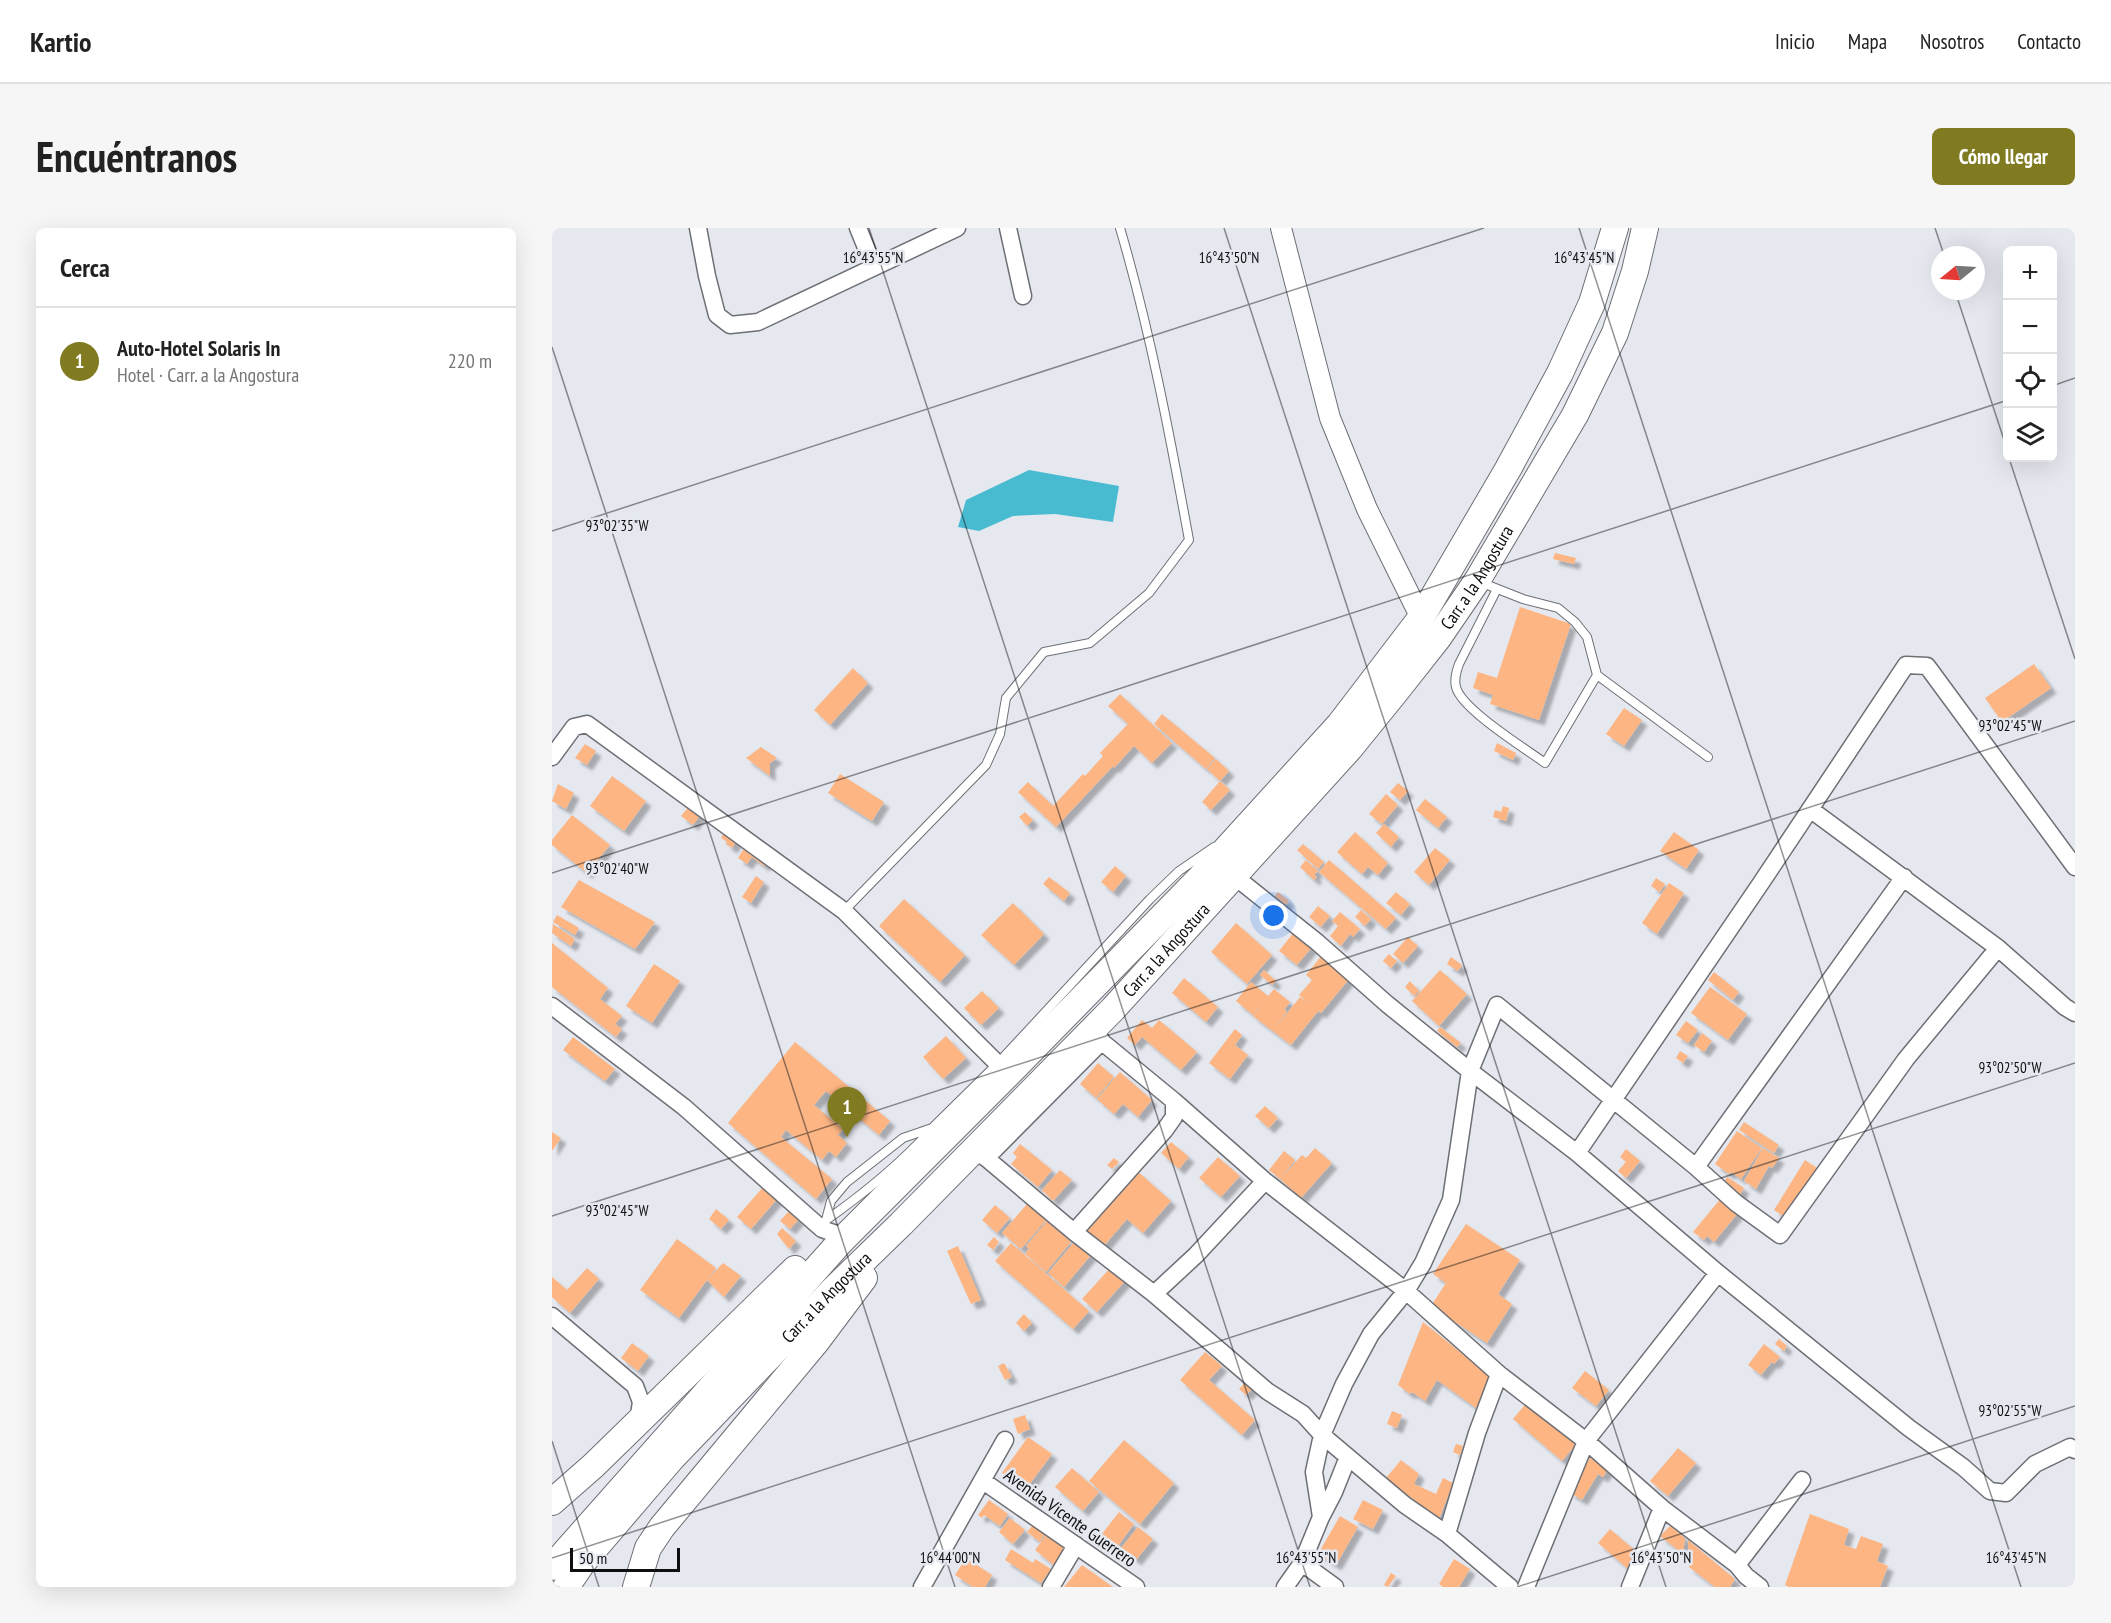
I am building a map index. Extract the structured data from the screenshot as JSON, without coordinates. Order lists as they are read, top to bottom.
{
  "streets": {
    "main road": ["Carr. a la Angostura"],
    "street": ["Avenida Vicente Guerrero"]
  },
  "scale_bar": "50 m",
  "north": "left",
  "page": {
    "header": "Kartio",
    "nav": [
      "Inicio",
      "Mapa",
      "Nosotros",
      "Contacto"
    ],
    "buttons": "Cómo llegar",
    "title": "Encuéntranos",
    "heading": "Cerca",
    "map_buttons": ["+", "−"],
    "list": [
      {
        "mark": "1",
        "name": "Auto-Hotel Solaris In",
        "note": "Hotel · Carr. a la Angostura",
        "value": "220 m"
      }
    ],
    "pins": "1",
    "scale": "50 m"
  },
  "coordinates": [
    "16°43'55\"N",
    "16°43'50\"N",
    "16°43'45\"N",
    "93°02'35\"W",
    "93°02'45\"W",
    "93°02'40\"W",
    "93°02'50\"W",
    "93°02'55\"W",
    "16°44'00\"N"
  ]
}
